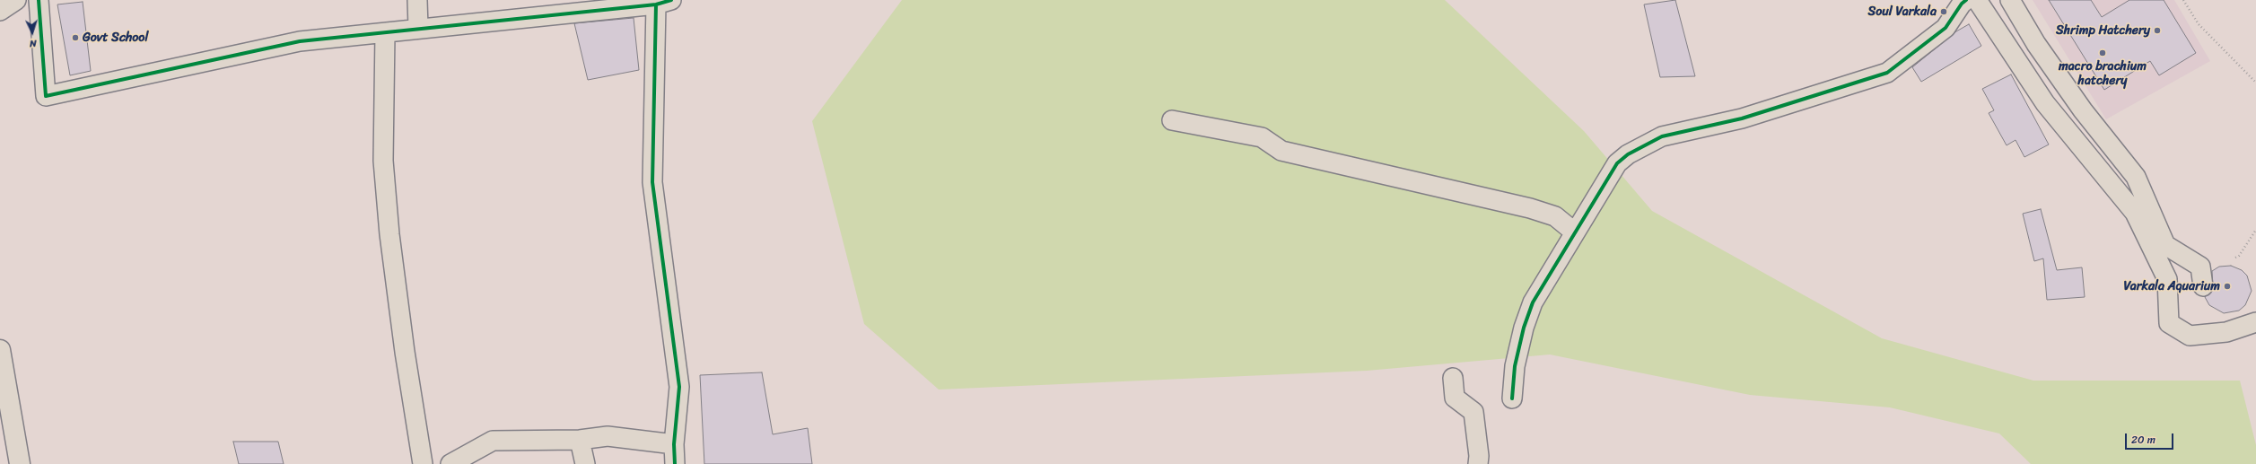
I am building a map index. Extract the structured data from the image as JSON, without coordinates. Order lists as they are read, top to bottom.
{
  "places": [
    "Soul Varkala",
    "Shrimp Hatchery",
    "Govt School",
    "macro brachium hatchery",
    "Varkala Aquarium"
  ],
  "scale_bar": "20 m",
  "north": "bottom"
}
